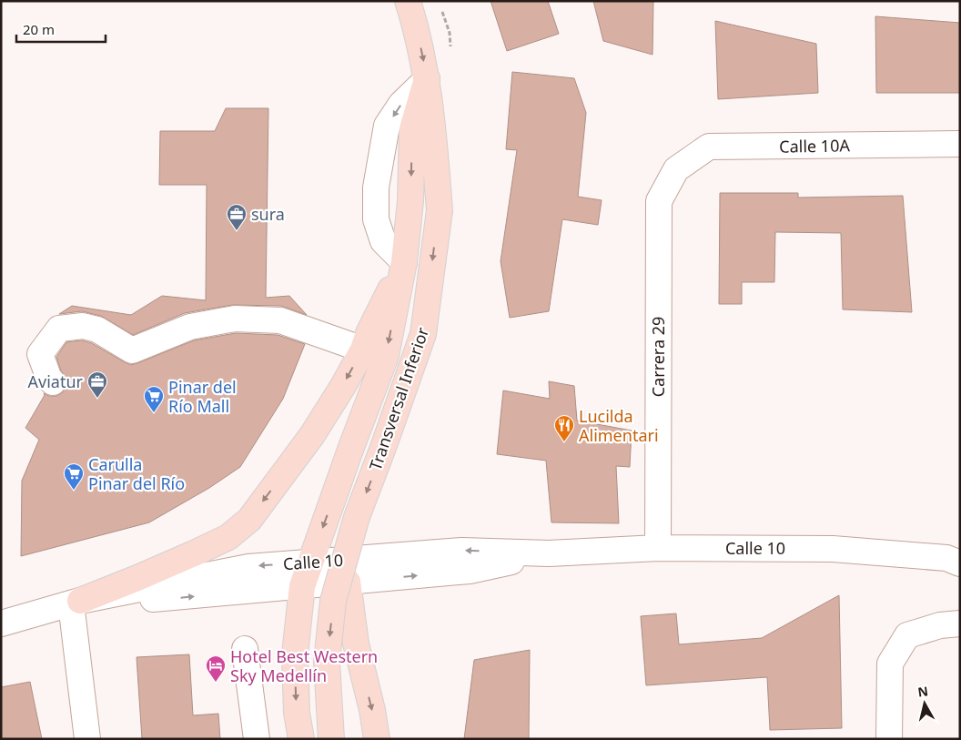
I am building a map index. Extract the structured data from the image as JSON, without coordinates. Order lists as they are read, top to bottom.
{
  "streets": {
    "main road": ["Transversal Inferior"],
    "street": ["Calle 10A", "Carrera 29", "Calle 10"]
  },
  "crossings": [
    ["Calle 10A", "Carrera 29"],
    ["Carrera 29", "Calle 10"]
  ],
  "places": {
    "office": ["sura", "Aviatur"],
    "supermarket": ["Pinar del Río Mall", "Carulla Pinar del Río"],
    "restaurant": ["Lucilda Alimentari"],
    "hotel": ["Hotel Best Western Sky Medellín"]
  },
  "scale_bar": "20 m",
  "north": "top"
}
